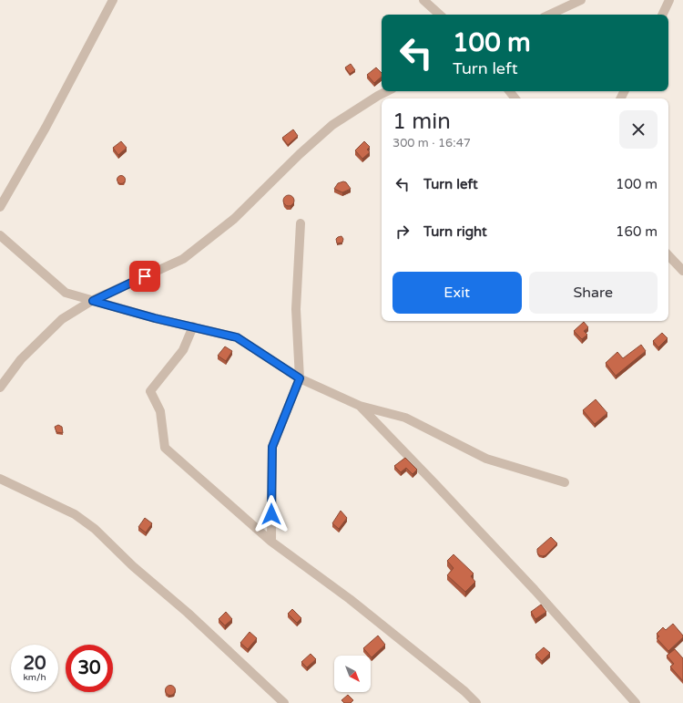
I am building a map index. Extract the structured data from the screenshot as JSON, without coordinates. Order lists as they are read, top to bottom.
{
  "north": "bottom right",
  "page": {
    "turn": ["100 m", "Turn left"],
    "heading": ["1 min", "300 m · 16:47"],
    "list": [
      {
        "name": "Turn left",
        "value": "100 m"
      },
      {
        "name": "Turn right",
        "value": "160 m"
      }
    ],
    "buttons": ["Exit", "Share"],
    "speed": "20 km/h",
    "limit": "30"
  }
}
